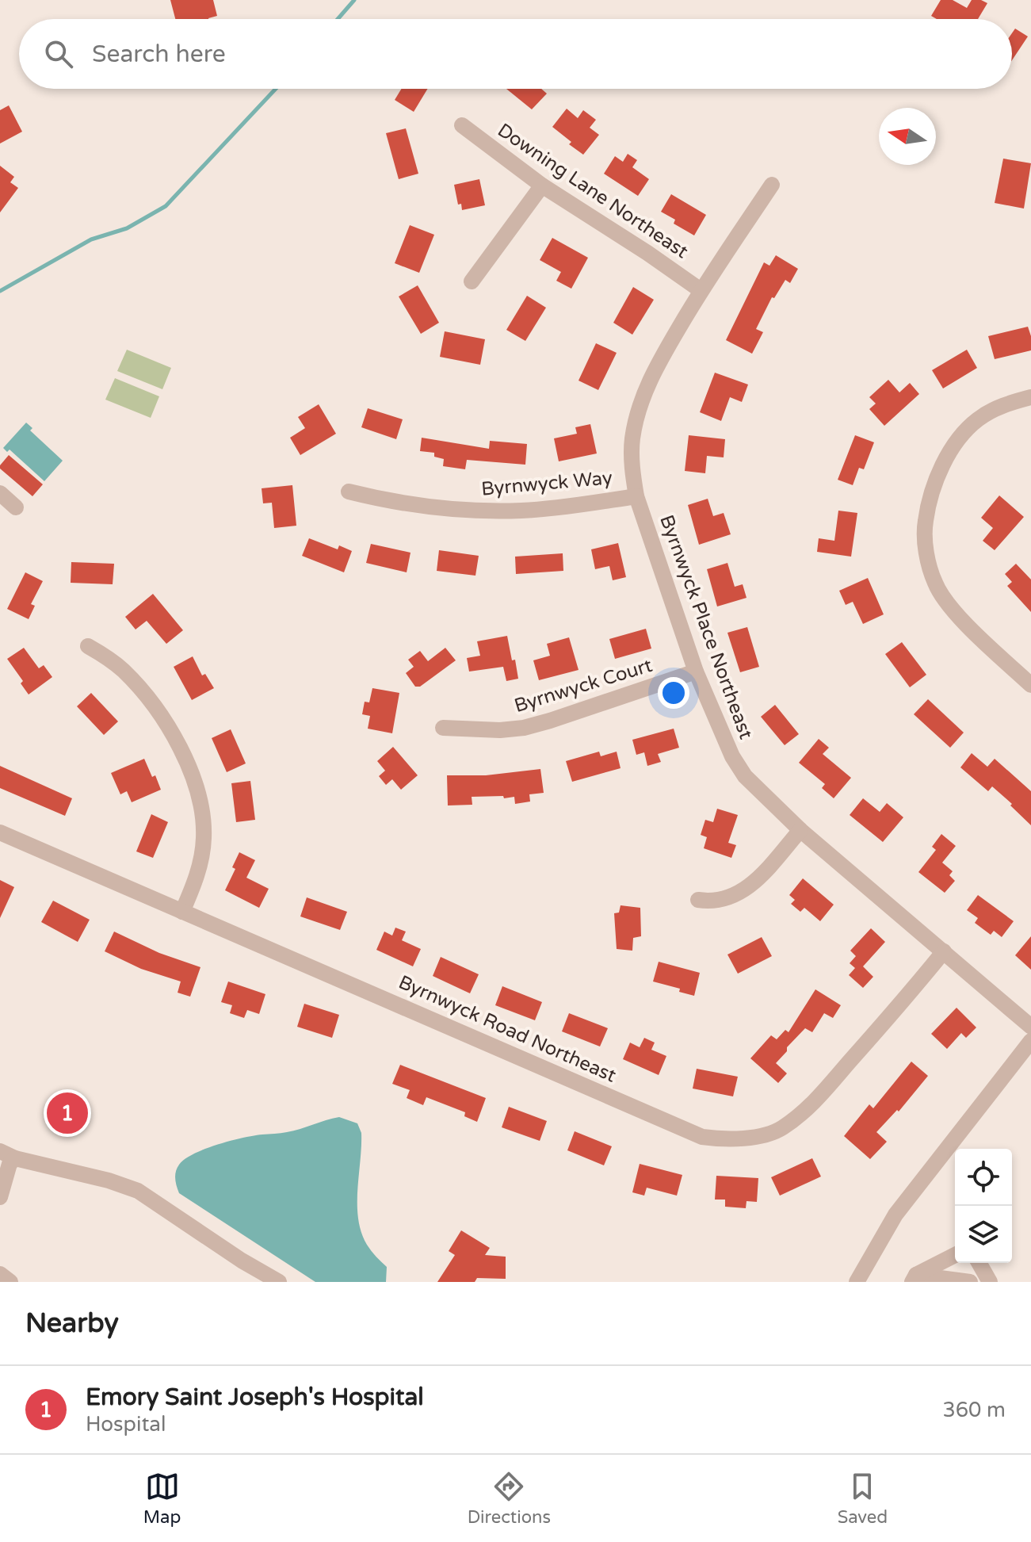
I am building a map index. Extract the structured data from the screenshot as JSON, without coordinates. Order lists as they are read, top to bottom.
{
  "streets": {
    "street": [
      "Downing Lane Northeast",
      "Byrnwyck Way",
      "Byrnwyck Place Northeast",
      "Byrnwyck Court",
      "Byrnwyck Road Northeast"
    ]
  },
  "crossings": [
    ["Downing Lane Northeast", "Byrnwyck Place Northeast"],
    ["Byrnwyck Way", "Byrnwyck Place Northeast"],
    ["Byrnwyck Place Northeast", "Byrnwyck Court"],
    ["Byrnwyck Place Northeast", "Byrnwyck Road Northeast"]
  ],
  "north": "left",
  "page": {
    "search": "Search here",
    "pins": "1",
    "heading": "Nearby",
    "list": [
      {
        "mark": "1",
        "name": "Emory Saint Joseph's Hospital",
        "note": "Hospital",
        "value": "360 m"
      }
    ],
    "nav": ["Map", "Directions", "Saved"]
  }
}
